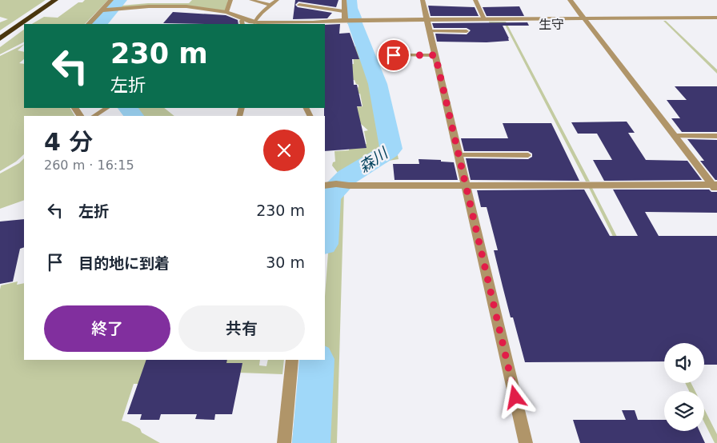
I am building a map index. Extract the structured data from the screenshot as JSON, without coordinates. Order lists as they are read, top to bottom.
{
  "districts": ["生守"],
  "water": ["森川"],
  "page": {
    "turn": ["230 m", "左折"],
    "heading": ["4 分", "260 m · 16:15"],
    "list": [
      {
        "name": "左折",
        "value": "230 m"
      },
      {
        "name": "目的地に到着",
        "value": "30 m"
      }
    ],
    "buttons": ["終了", "共有"]
  }
}
